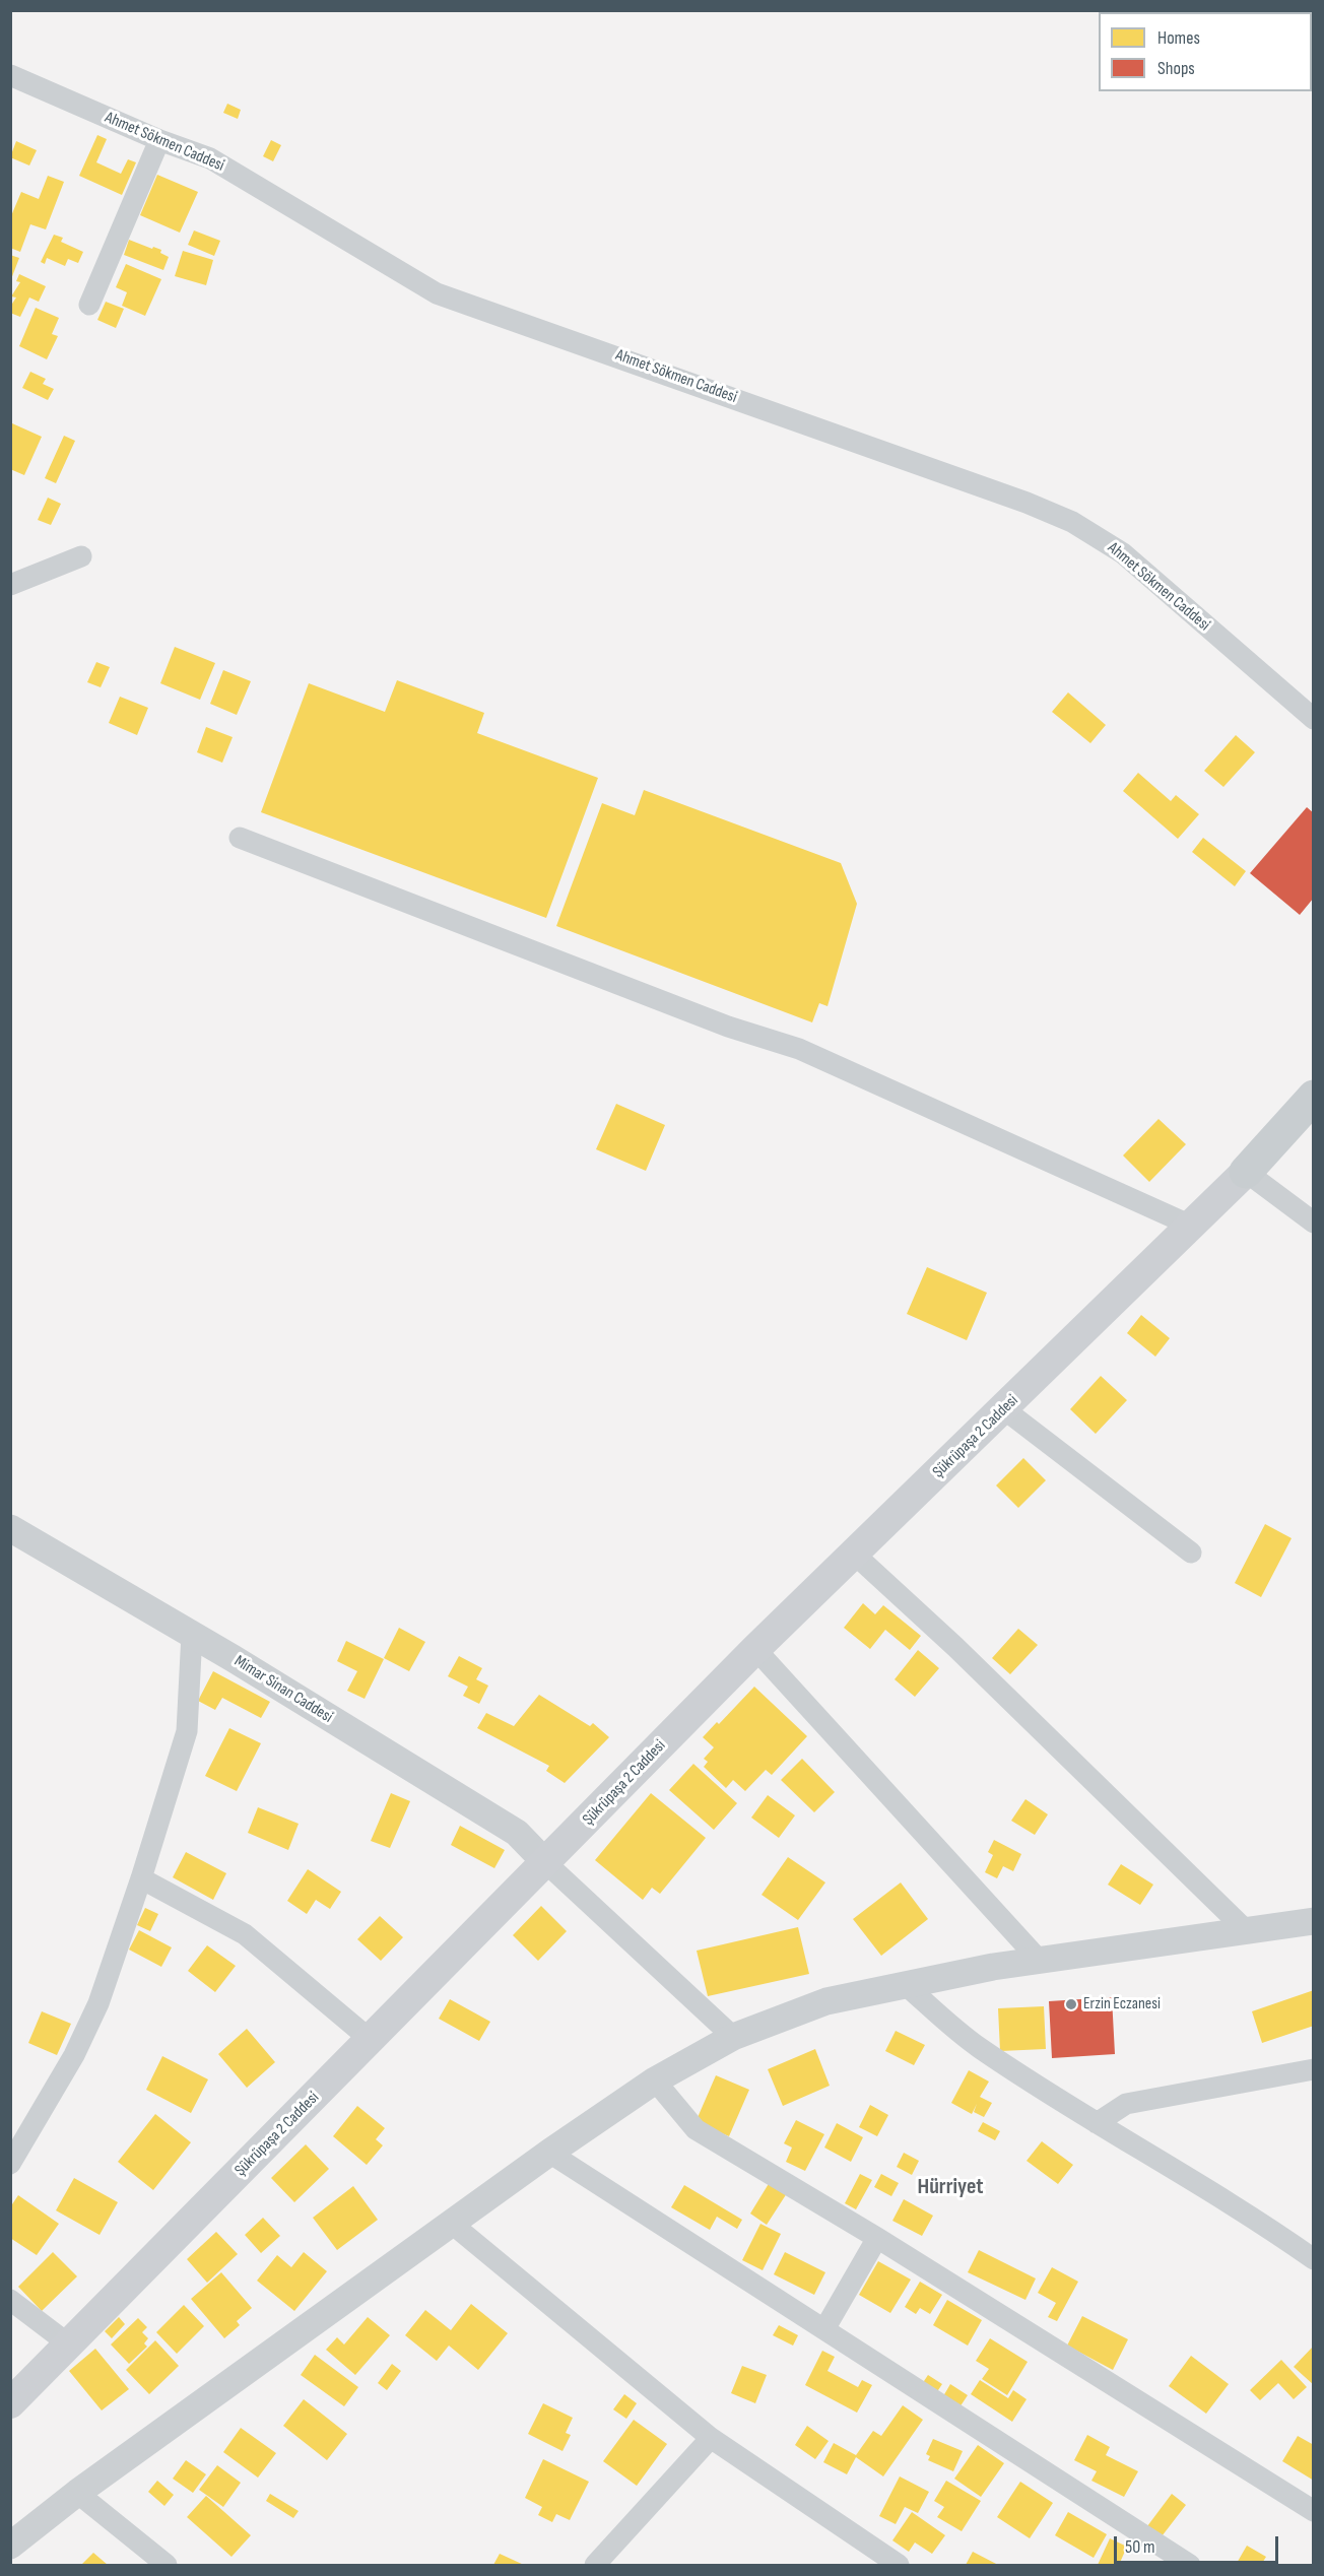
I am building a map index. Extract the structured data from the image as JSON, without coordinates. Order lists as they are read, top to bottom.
{
  "streets": {
    "main road": ["Şükrüpaşa 2 Caddesi"],
    "street": ["Ahmet Sökmen Caddesi", "Mimar Sinan Caddesi"]
  },
  "crossings": [
    ["Şükrüpaşa 2 Caddesi", "Mimar Sinan Caddesi"]
  ],
  "districts": ["Hürriyet"],
  "places": ["Erzin Eczanesi"],
  "legend": ["Homes", "Shops"],
  "scale_bar": "50 m"
}
